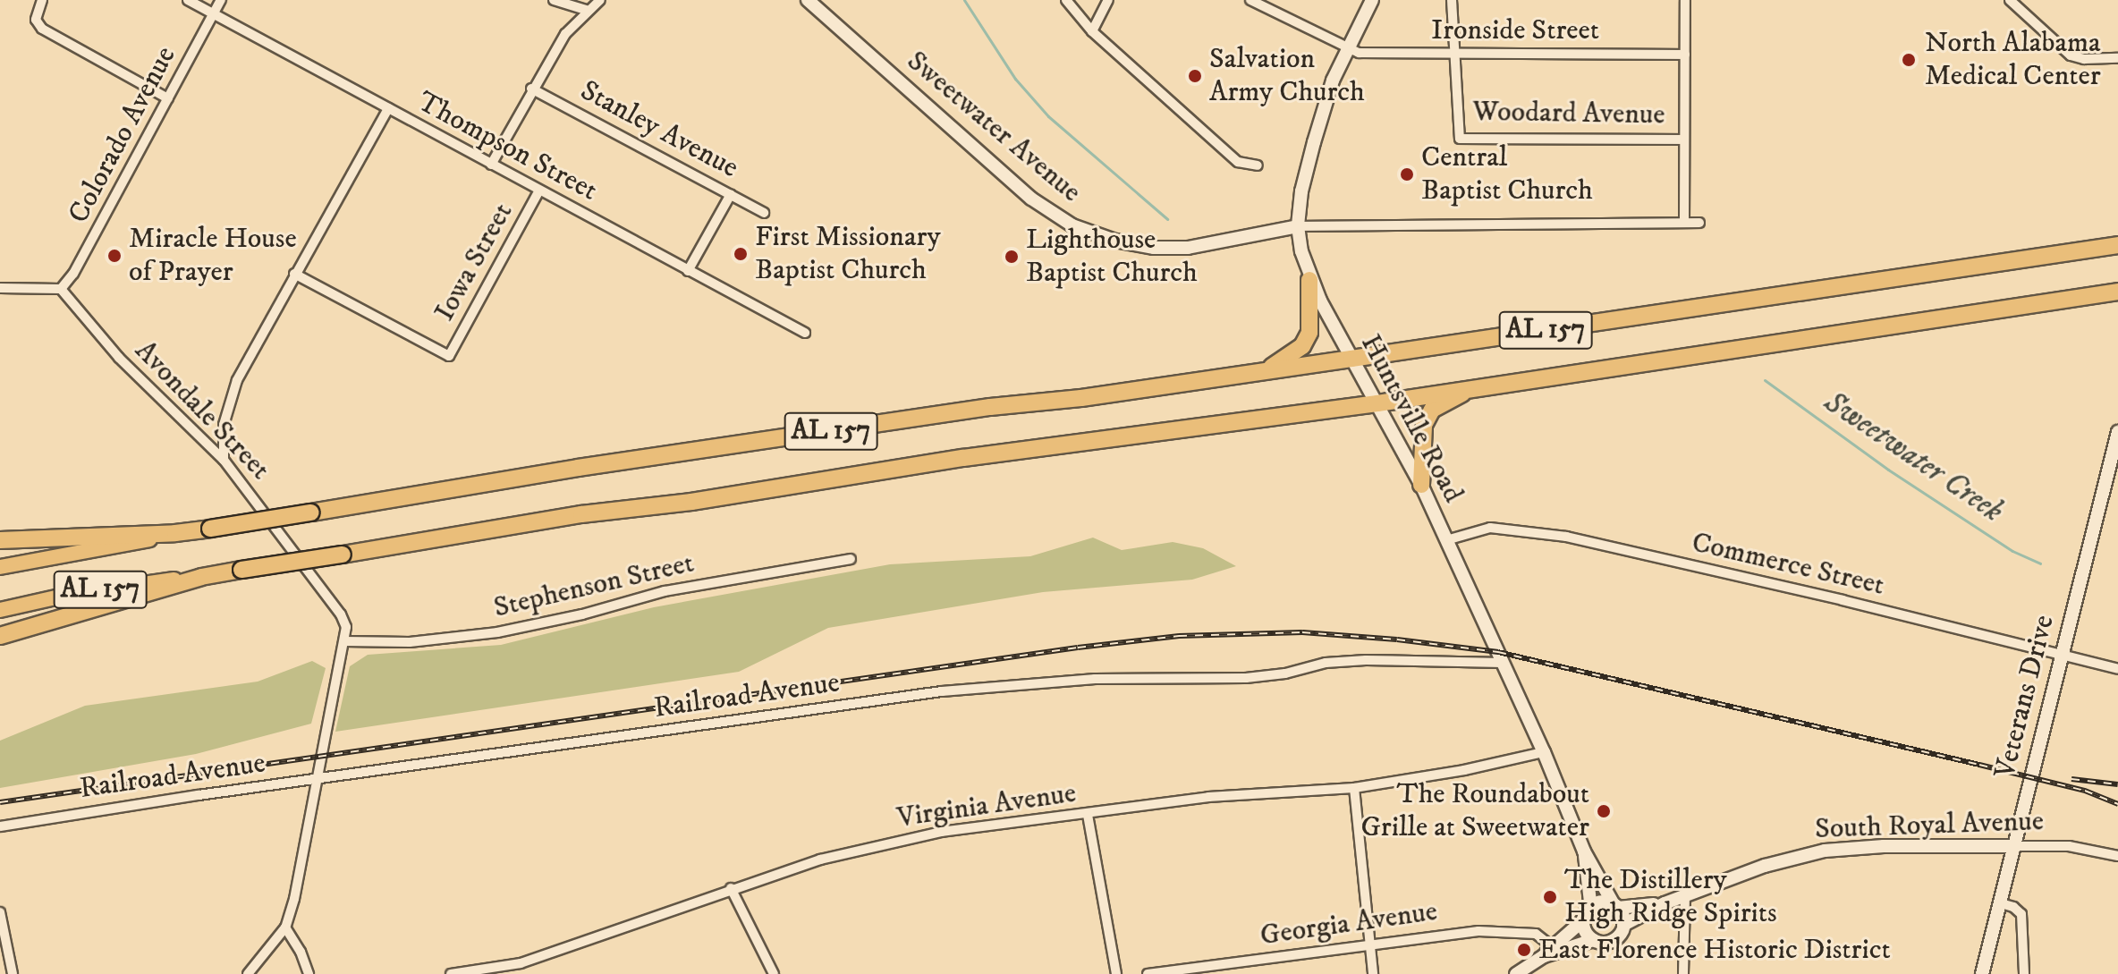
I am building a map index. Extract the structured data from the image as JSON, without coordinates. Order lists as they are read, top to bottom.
{
  "streets": {
    "highway": ["AL 157"],
    "main road": [
      "Sweetwater Avenue",
      "Huntsville Road",
      "Veterans Drive",
      "South Royal Avenue"
    ],
    "street": [
      "Ironside Street",
      "Woodard Avenue",
      "Stanley Avenue",
      "Colorado Avenue",
      "Thompson Street",
      "Iowa Street",
      "Avondale Street",
      "Commerce Street",
      "Stephenson Street",
      "Railroad Avenue",
      "Virginia Avenue",
      "Georgia Avenue"
    ]
  },
  "crossings": [
    ["Ironside Street", "Woodard Avenue"],
    ["Ironside Street", "Huntsville Road"],
    ["Sweetwater Avenue", "Huntsville Road"],
    ["Colorado Avenue", "Thompson Street"],
    ["Colorado Avenue", "Avondale Street"],
    ["Thompson Street", "Iowa Street"],
    ["AL 157", "Huntsville Road"],
    ["Avondale Street", "Stephenson Street"],
    ["Huntsville Road", "Commerce Street"],
    ["Huntsville Road", "Railroad Avenue"],
    ["Huntsville Road", "Virginia Avenue"],
    ["Huntsville Road", "South Royal Avenue"],
    ["Commerce Street", "Veterans Drive"],
    ["Veterans Drive", "South Royal Avenue"]
  ],
  "water": ["Sweetwater Creek"],
  "places": [
    "North Alabama Medical Center",
    "Salvation Army Church",
    "Central Baptist Church",
    "First Missionary Baptist Church",
    "Miracle House of Prayer",
    "Lighthouse Baptist Church",
    "The Roundabout Grille at Sweetwater",
    "The Distillery High Ridge Spirits",
    "East Florence Historic District"
  ]
}
